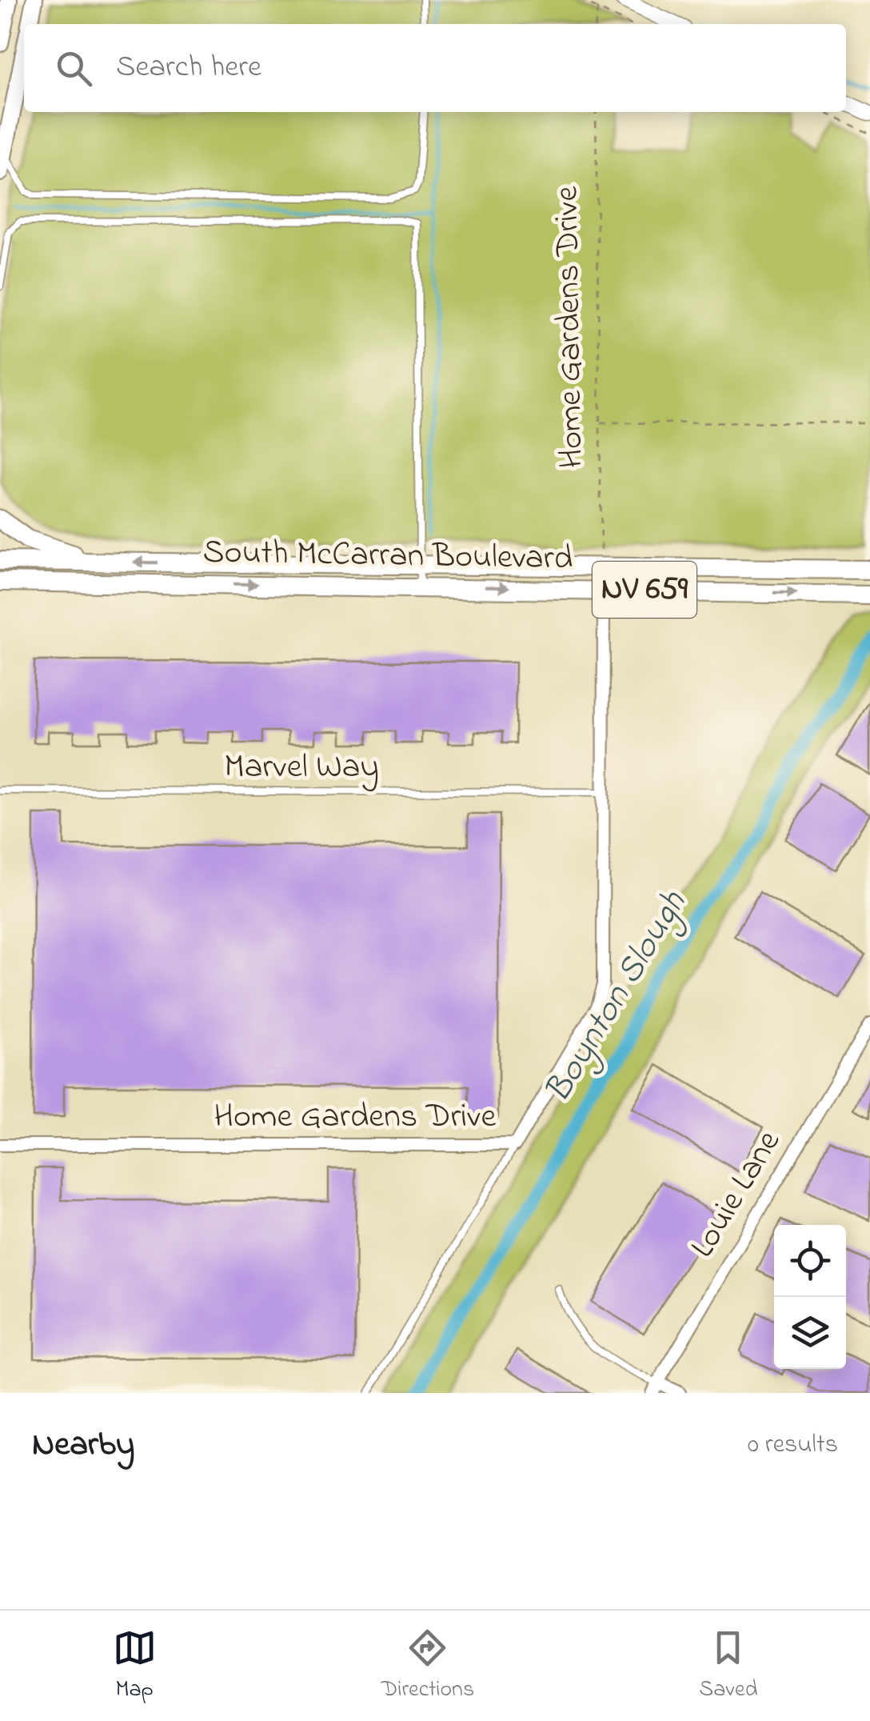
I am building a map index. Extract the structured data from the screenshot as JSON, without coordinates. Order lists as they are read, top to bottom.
{
  "streets": {
    "main road": ["South McCarran Boulevard", "NV 659"],
    "street": ["Home Gardens Drive", "Louie Lane"],
    "lane": ["Marvel Way"]
  },
  "crossings": [
    ["Home Gardens Drive", "South McCarran Boulevard"],
    ["Home Gardens Drive", "Marvel Way"]
  ],
  "water": ["Boynton Slough"],
  "page": {
    "search": "Search here",
    "heading": ["Nearby", "0 results"],
    "nav": ["Map", "Directions", "Saved"]
  }
}
